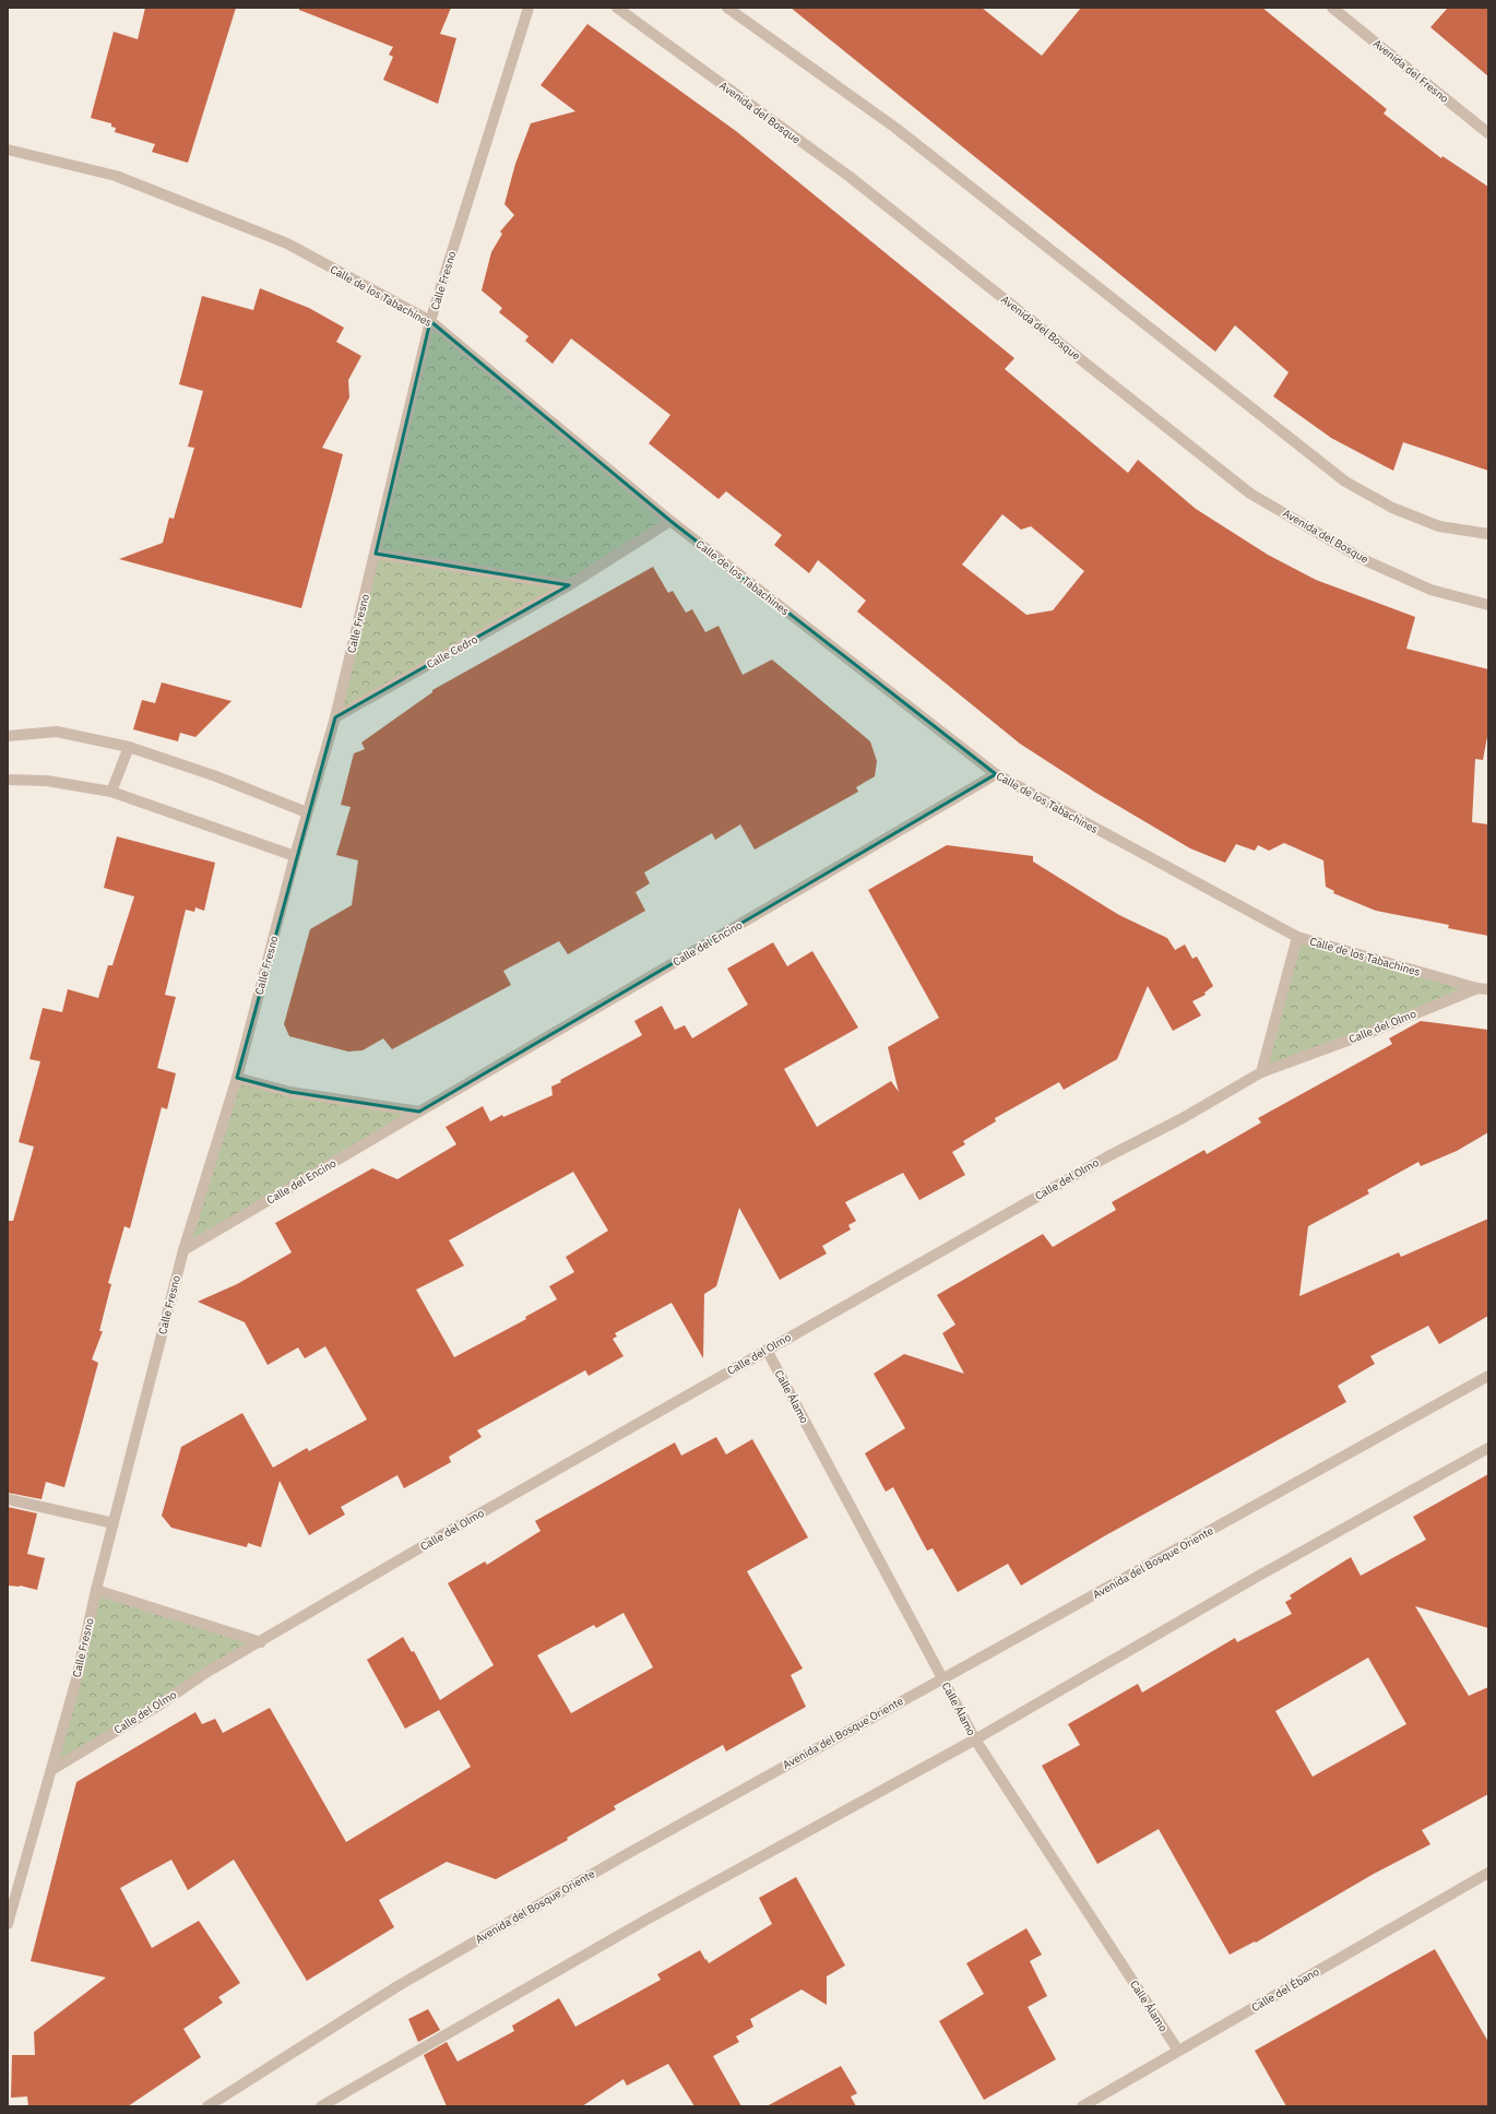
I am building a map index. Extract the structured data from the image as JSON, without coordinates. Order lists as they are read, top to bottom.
{
  "streets": {
    "street": [
      "Avenida del Fresno",
      "Avenida del Bosque",
      "Calle Fresno",
      "Calle de los Tabachines",
      "Calle Cedro",
      "Calle del Encino",
      "Calle del Olmo",
      "Calle Álamo",
      "Avenida del Bosque Oriente",
      "Calle del Ébano"
    ]
  },
  "crossings": [
    ["Calle Fresno", "Calle de los Tabachines"],
    ["Calle Fresno", "Calle Cedro"],
    ["Calle Fresno", "Calle del Encino"],
    ["Calle Fresno", "Calle del Olmo"],
    ["Calle de los Tabachines", "Calle Cedro"],
    ["Calle de los Tabachines", "Calle del Encino"],
    ["Calle de los Tabachines", "Calle del Olmo"],
    ["Calle del Olmo", "Calle Álamo"],
    ["Calle Álamo", "Avenida del Bosque Oriente"],
    ["Calle Álamo", "Calle del Ébano"]
  ]
}
